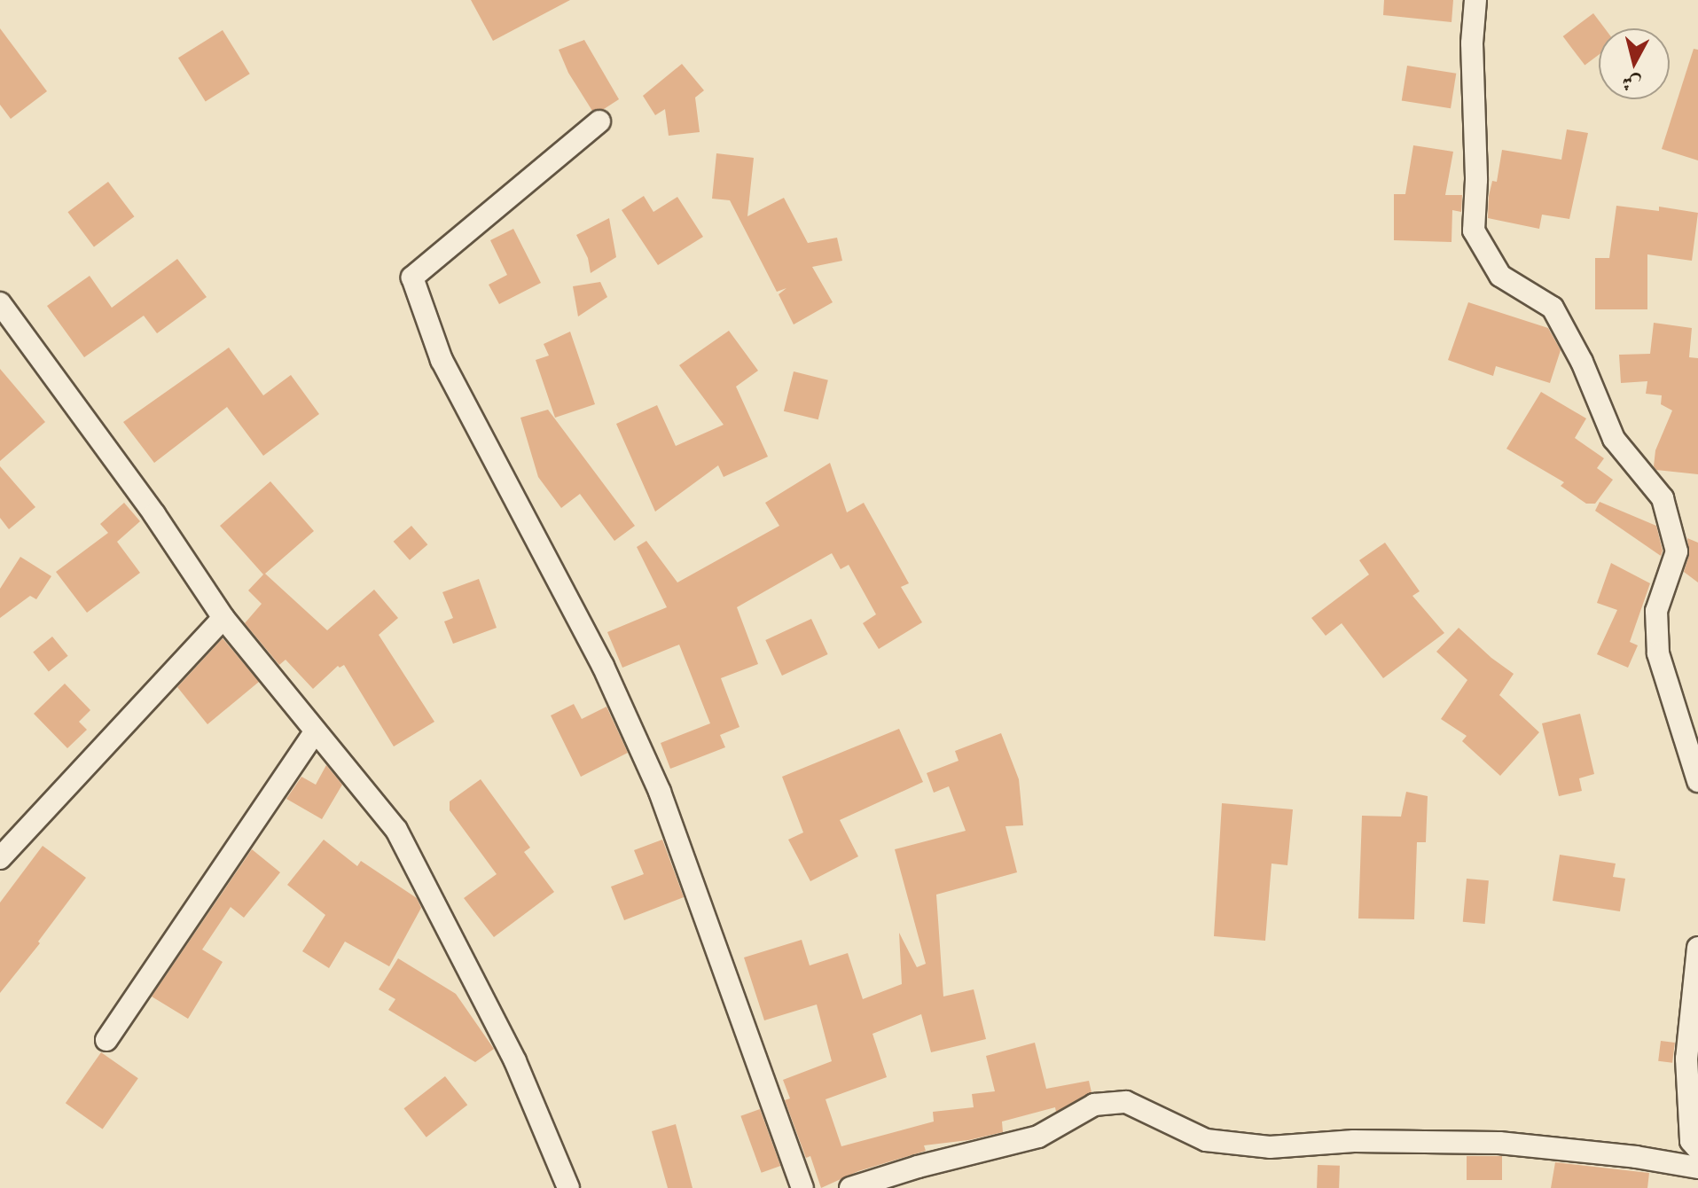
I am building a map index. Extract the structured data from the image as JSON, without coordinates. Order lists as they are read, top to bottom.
{
  "north": "bottom"
}
